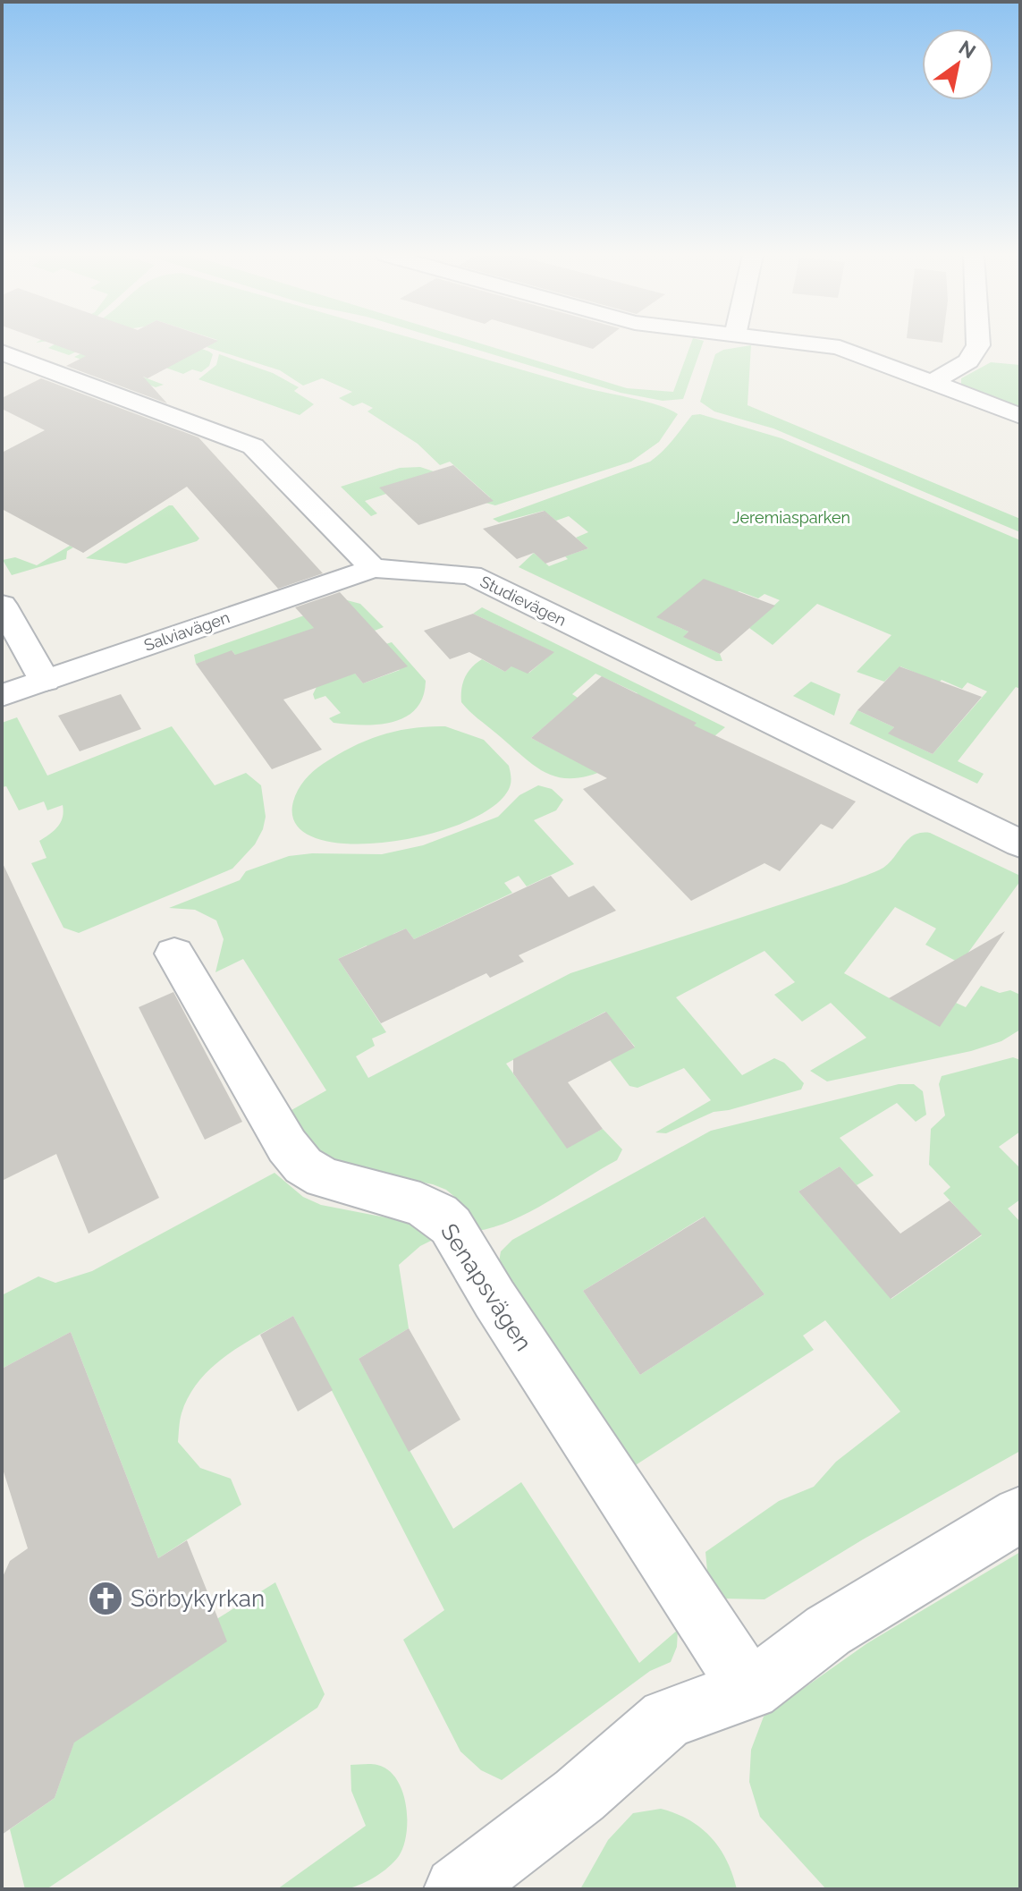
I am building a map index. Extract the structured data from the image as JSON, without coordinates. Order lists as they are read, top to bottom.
{
  "streets": {
    "street": ["Studievägen", "Salviavägen", "Senapsvägen"]
  },
  "crossings": [
    ["Studievägen", "Salviavägen"]
  ],
  "parks": ["Jeremiasparken"],
  "places": {
    "church": ["Sörbykyrkan"]
  },
  "north": "top right"
}
